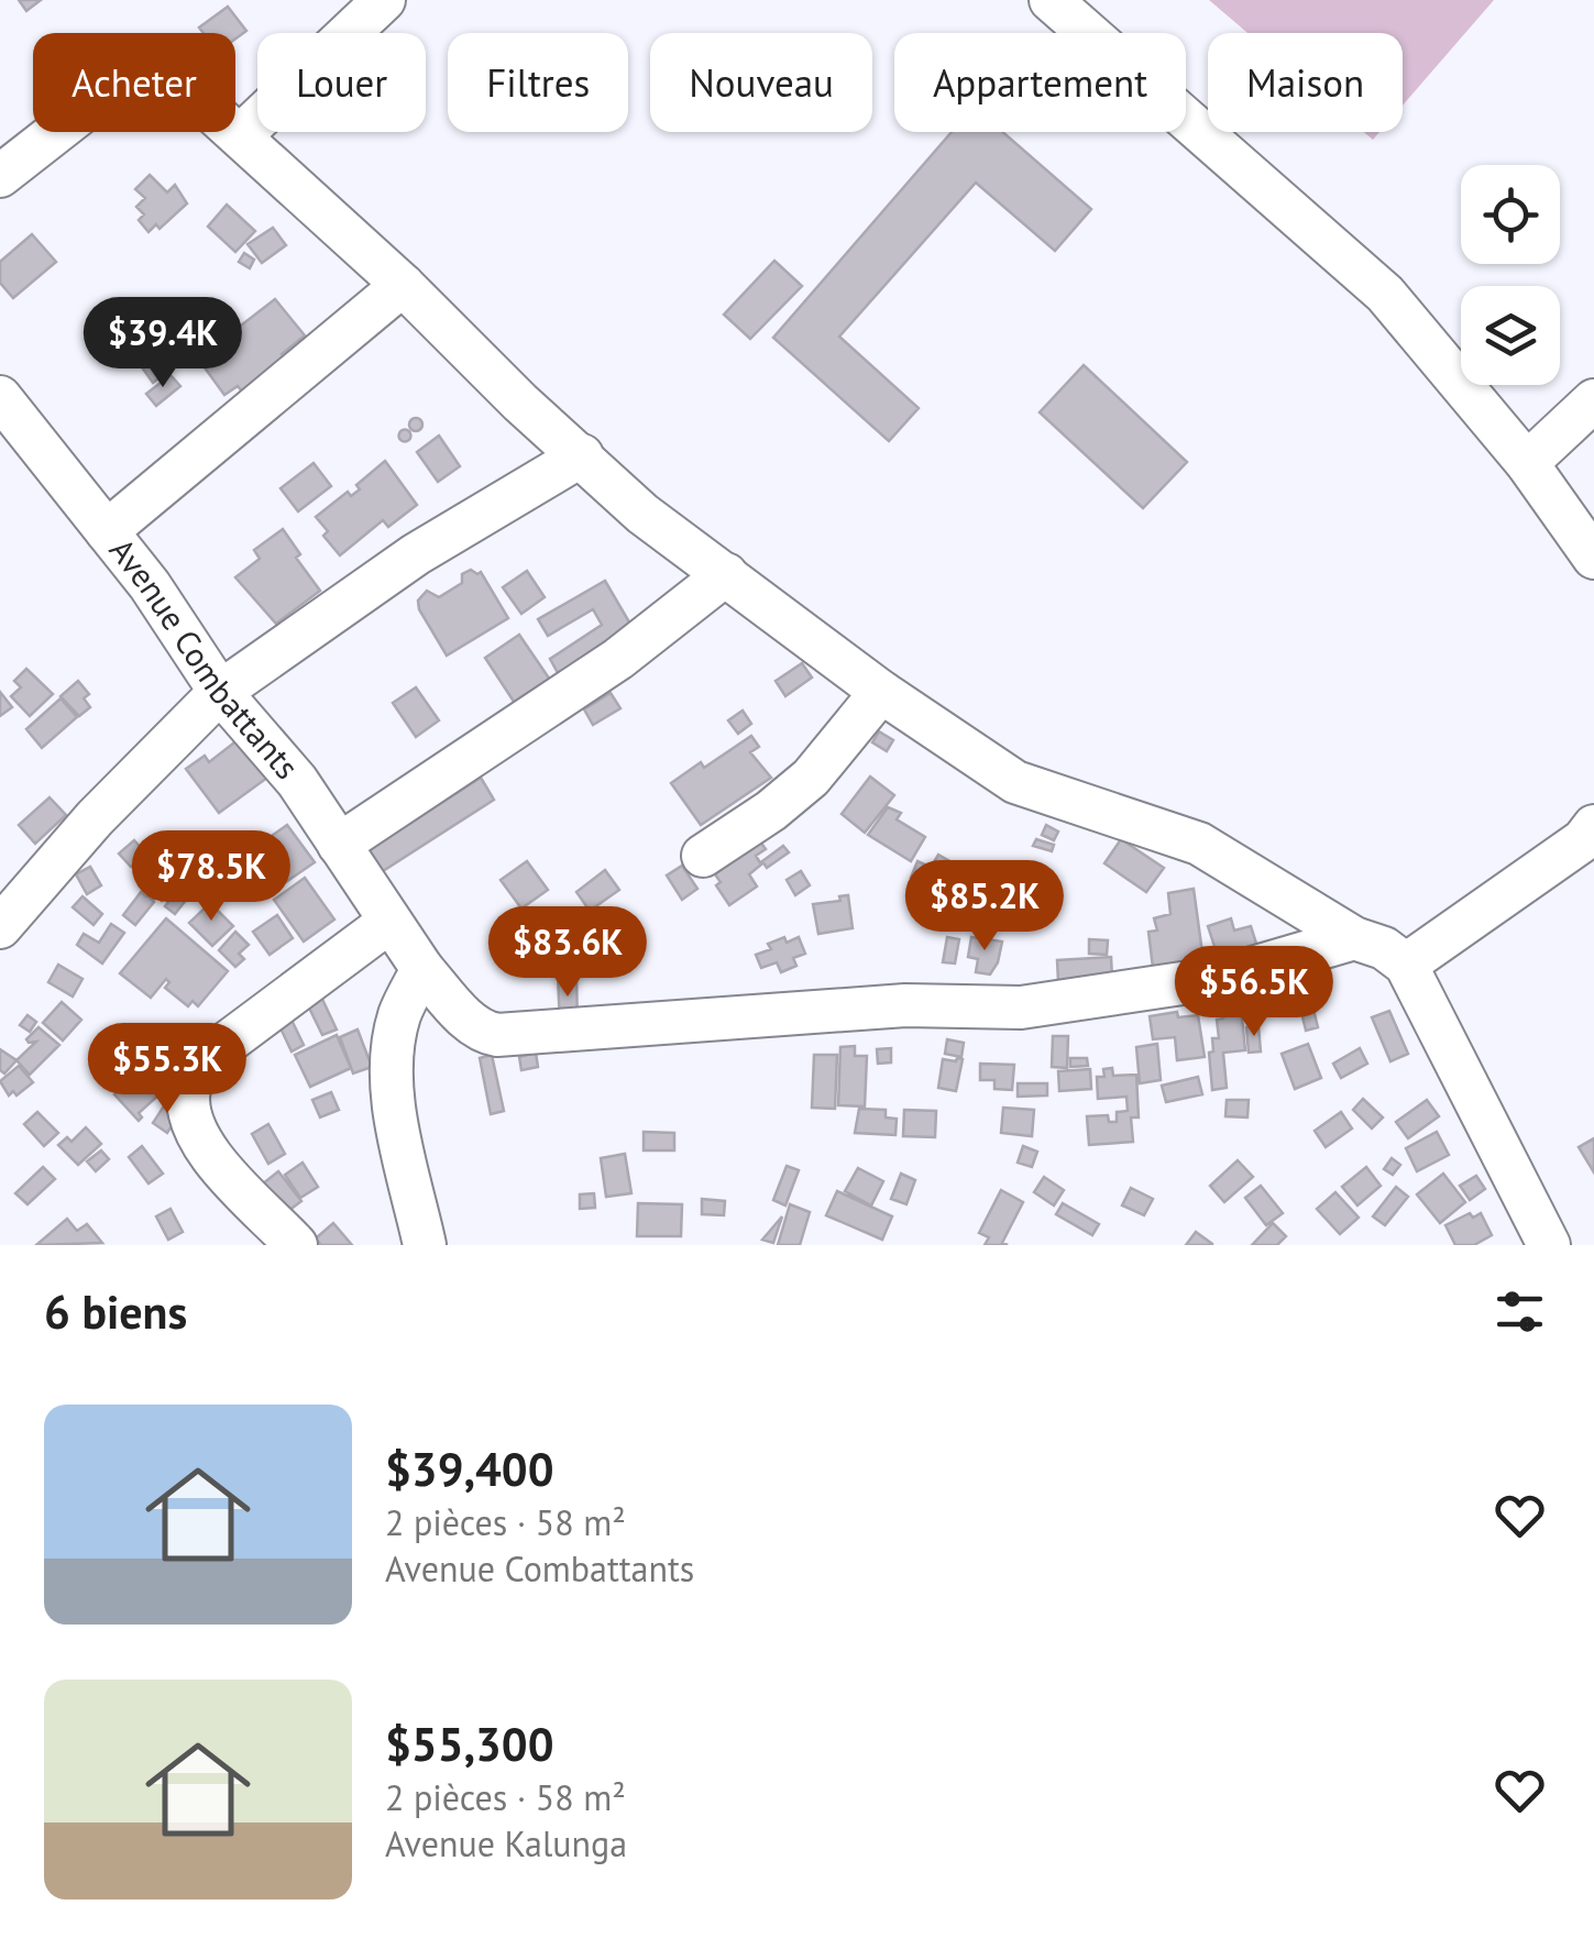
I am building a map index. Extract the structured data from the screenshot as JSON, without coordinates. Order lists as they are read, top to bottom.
{
  "streets": {
    "street": ["Avenue Combattants"]
  },
  "page": {
    "chip": [
      "Acheter",
      "Louer",
      "Filtres",
      "Nouveau",
      "Appartement",
      "Maison"
    ],
    "price": [
      "$39.4K",
      "$78.5K",
      "$85.2K",
      "$83.6K",
      "$56.5K",
      "$55.3K"
    ],
    "heading": "6 biens",
    "list": [
      {
        "name": "$39,400",
        "note": "2 pièces · 58 m² · Avenue Combattants"
      },
      {
        "name": "$55,300",
        "note": "2 pièces · 58 m² · Avenue Kalunga"
      }
    ]
  }
}
